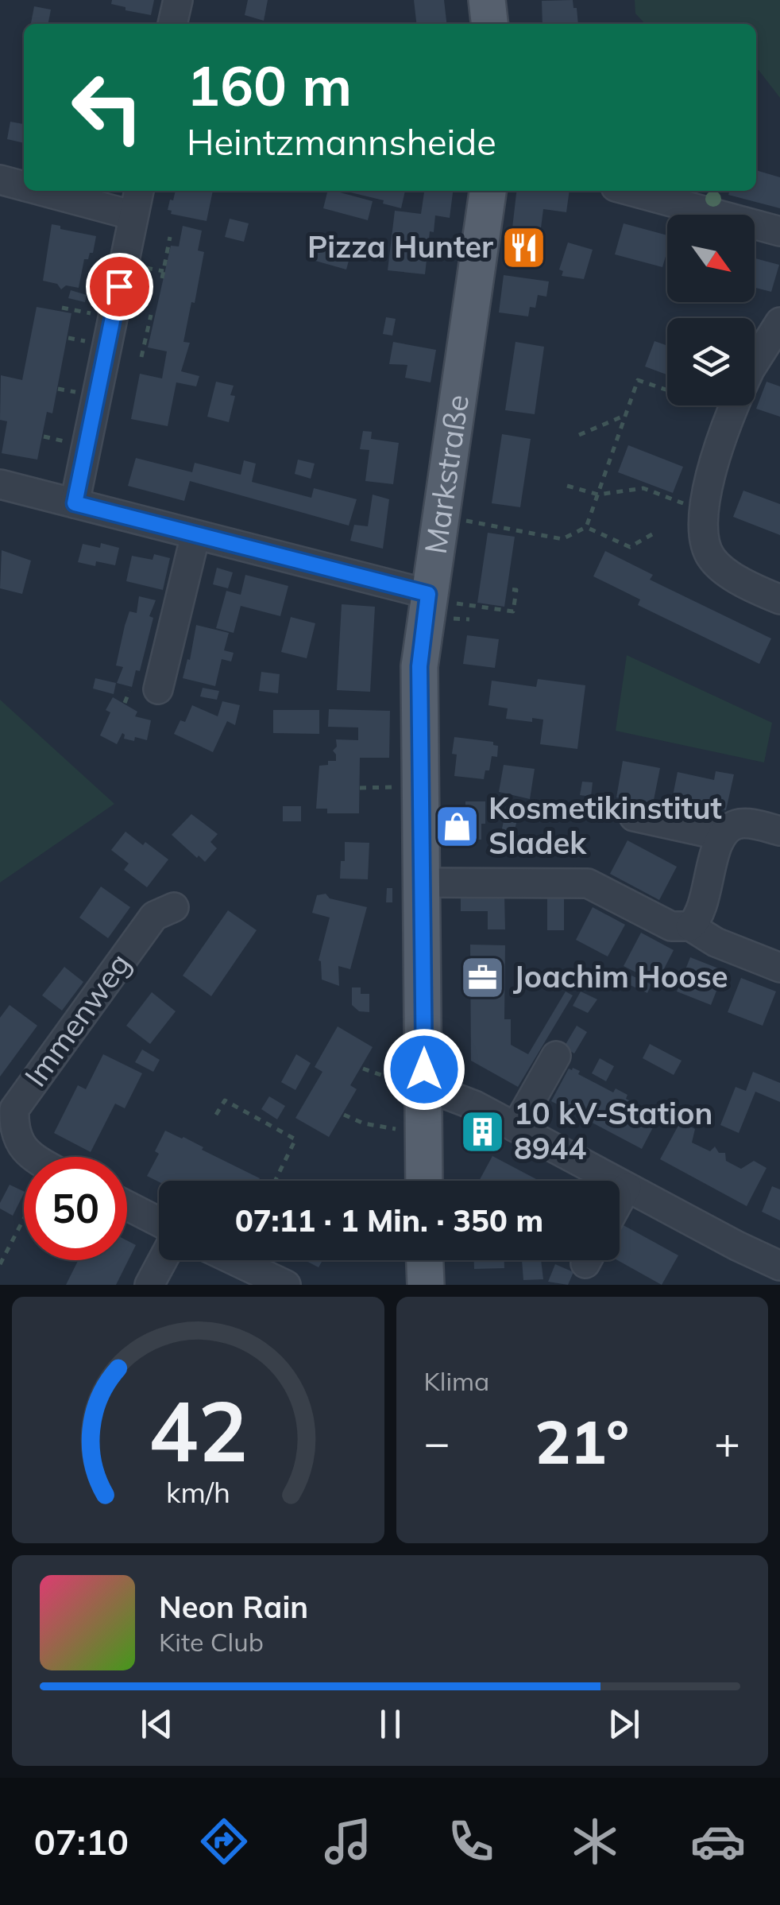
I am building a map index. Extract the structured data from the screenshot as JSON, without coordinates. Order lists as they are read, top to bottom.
{
  "streets": {
    "main road": ["Markstraße"],
    "street": ["Immenweg"]
  },
  "places": {
    "restaurant": ["Pizza Hunter"],
    "shop": ["Kosmetikinstitut Sladek"],
    "office": ["Joachim Hoose"],
    "building": ["10 kV-Station 8944"]
  },
  "north": "bottom right",
  "page": {
    "turn": ["160 m", "Heintzmannsheide"],
    "limit": "50",
    "trip": "07:11 · 1 Min. · 350 m",
    "tile": "Klima",
    "heat": ["−", "21°", "+"],
    "song": ["Neon Rain", "Kite Club"],
    "tabs": "07:10",
    "gauge": ["42", "km/h"]
  }
}
